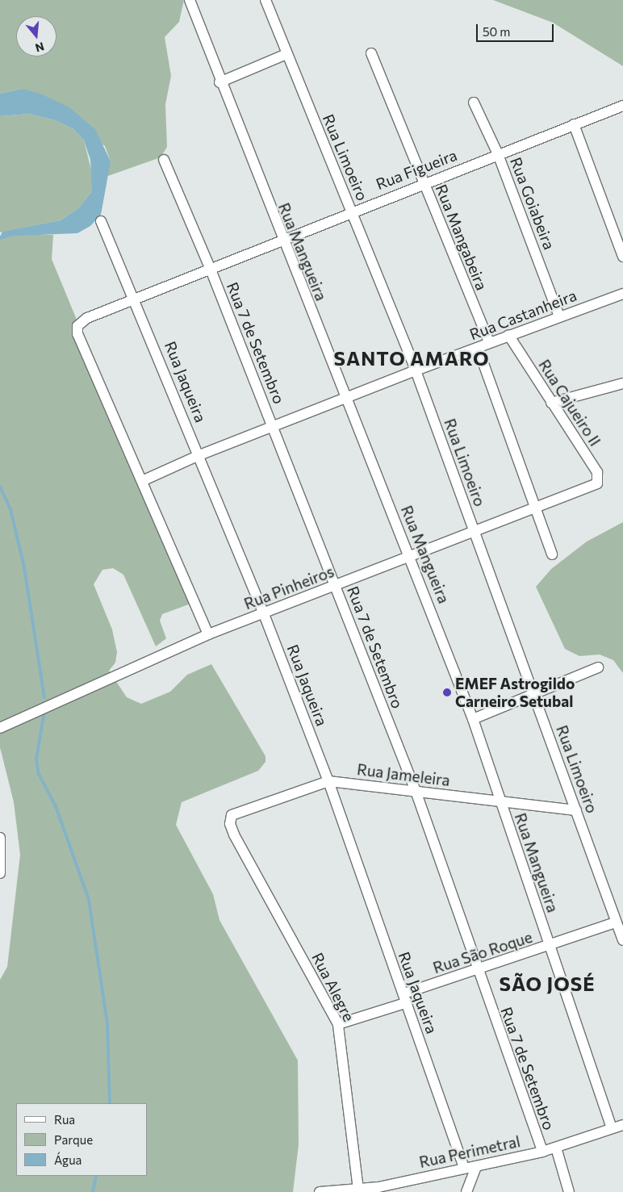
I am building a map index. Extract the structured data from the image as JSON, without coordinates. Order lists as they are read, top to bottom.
{
  "streets": {
    "street": [
      "Rua Limoeiro",
      "Rua Figueira",
      "Rua Goiabeira",
      "Rua Mangabeira",
      "Rua Mangueira",
      "Rua Castanheira",
      "Rua 7 de Setembro",
      "Rua Jaqueira",
      "Rua Cajueiro II",
      "Rua Pinheiros",
      "Rua Jameleira",
      "Rua São Roque",
      "Rua Alegre",
      "Rua Perimetral"
    ]
  },
  "crossings": [
    ["Rua Limoeiro", "Rua Figueira"],
    ["Rua Limoeiro", "Rua Castanheira"],
    ["Rua Limoeiro", "Rua Pinheiros"],
    ["Rua Limoeiro", "Rua Jameleira"],
    ["Rua Limoeiro", "Rua São Roque"],
    ["Rua Figueira", "Rua Goiabeira"],
    ["Rua Figueira", "Rua Mangabeira"],
    ["Rua Figueira", "Rua Mangueira"],
    ["Rua Figueira", "Rua Castanheira"],
    ["Rua Figueira", "Rua 7 de Setembro"],
    ["Rua Figueira", "Rua Jaqueira"],
    ["Rua Goiabeira", "Rua Castanheira"],
    ["Rua Mangabeira", "Rua Castanheira"],
    ["Rua Mangueira", "Rua Castanheira"],
    ["Rua Mangueira", "Rua Pinheiros"],
    ["Rua Mangueira", "Rua Jameleira"],
    ["Rua Mangueira", "Rua São Roque"],
    ["Rua Mangueira", "Rua Perimetral"],
    ["Rua Castanheira", "Rua 7 de Setembro"],
    ["Rua Castanheira", "Rua Jaqueira"],
    ["Rua Castanheira", "Rua Cajueiro II"],
    ["Rua 7 de Setembro", "Rua Pinheiros"],
    ["Rua 7 de Setembro", "Rua Jameleira"],
    ["Rua 7 de Setembro", "Rua São Roque"],
    ["Rua 7 de Setembro", "Rua Perimetral"],
    ["Rua Jaqueira", "Rua Pinheiros"],
    ["Rua Jaqueira", "Rua Jameleira"],
    ["Rua Jaqueira", "Rua São Roque"],
    ["Rua Jaqueira", "Rua Perimetral"],
    ["Rua Cajueiro II", "Rua Pinheiros"],
    ["Rua Jameleira", "Rua Alegre"],
    ["Rua São Roque", "Rua Alegre"],
    ["Rua Alegre", "Rua Perimetral"]
  ],
  "districts": ["SANTO AMARO", "SÃO JOSÉ"],
  "places": ["EMEF Astrogildo Carneiro Setubal"],
  "legend": ["Rua", "Parque", "Água"],
  "scale_bar": "50 m",
  "north": "bottom"
}
